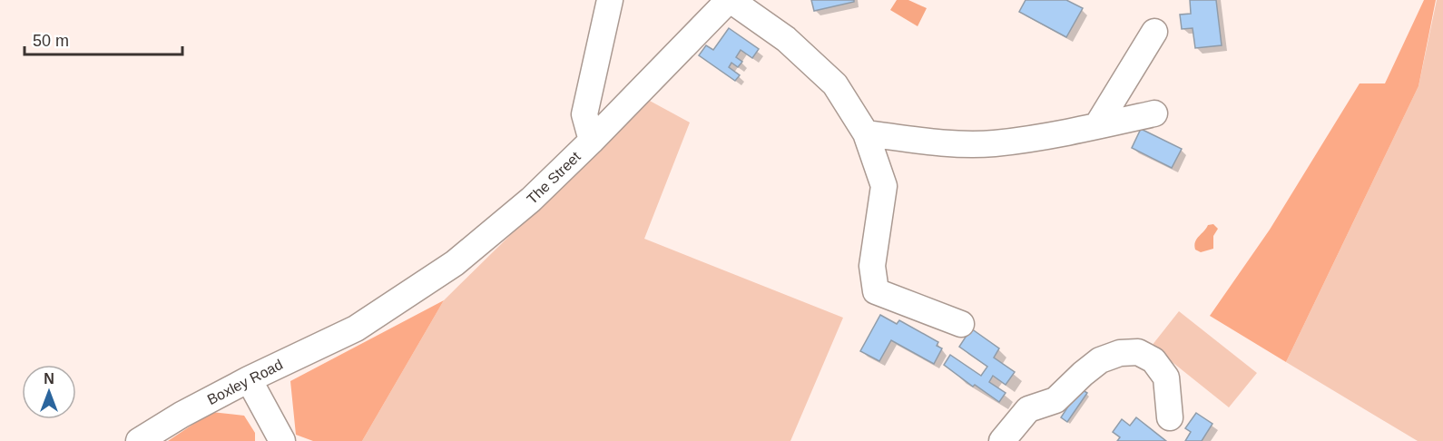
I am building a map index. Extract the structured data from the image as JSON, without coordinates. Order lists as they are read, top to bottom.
{
  "streets": {
    "street": ["The Street", "Boxley Road"]
  },
  "crossings": [
    ["The Street", "Boxley Road"]
  ],
  "scale_bar": "50 m",
  "north": "top"
}
